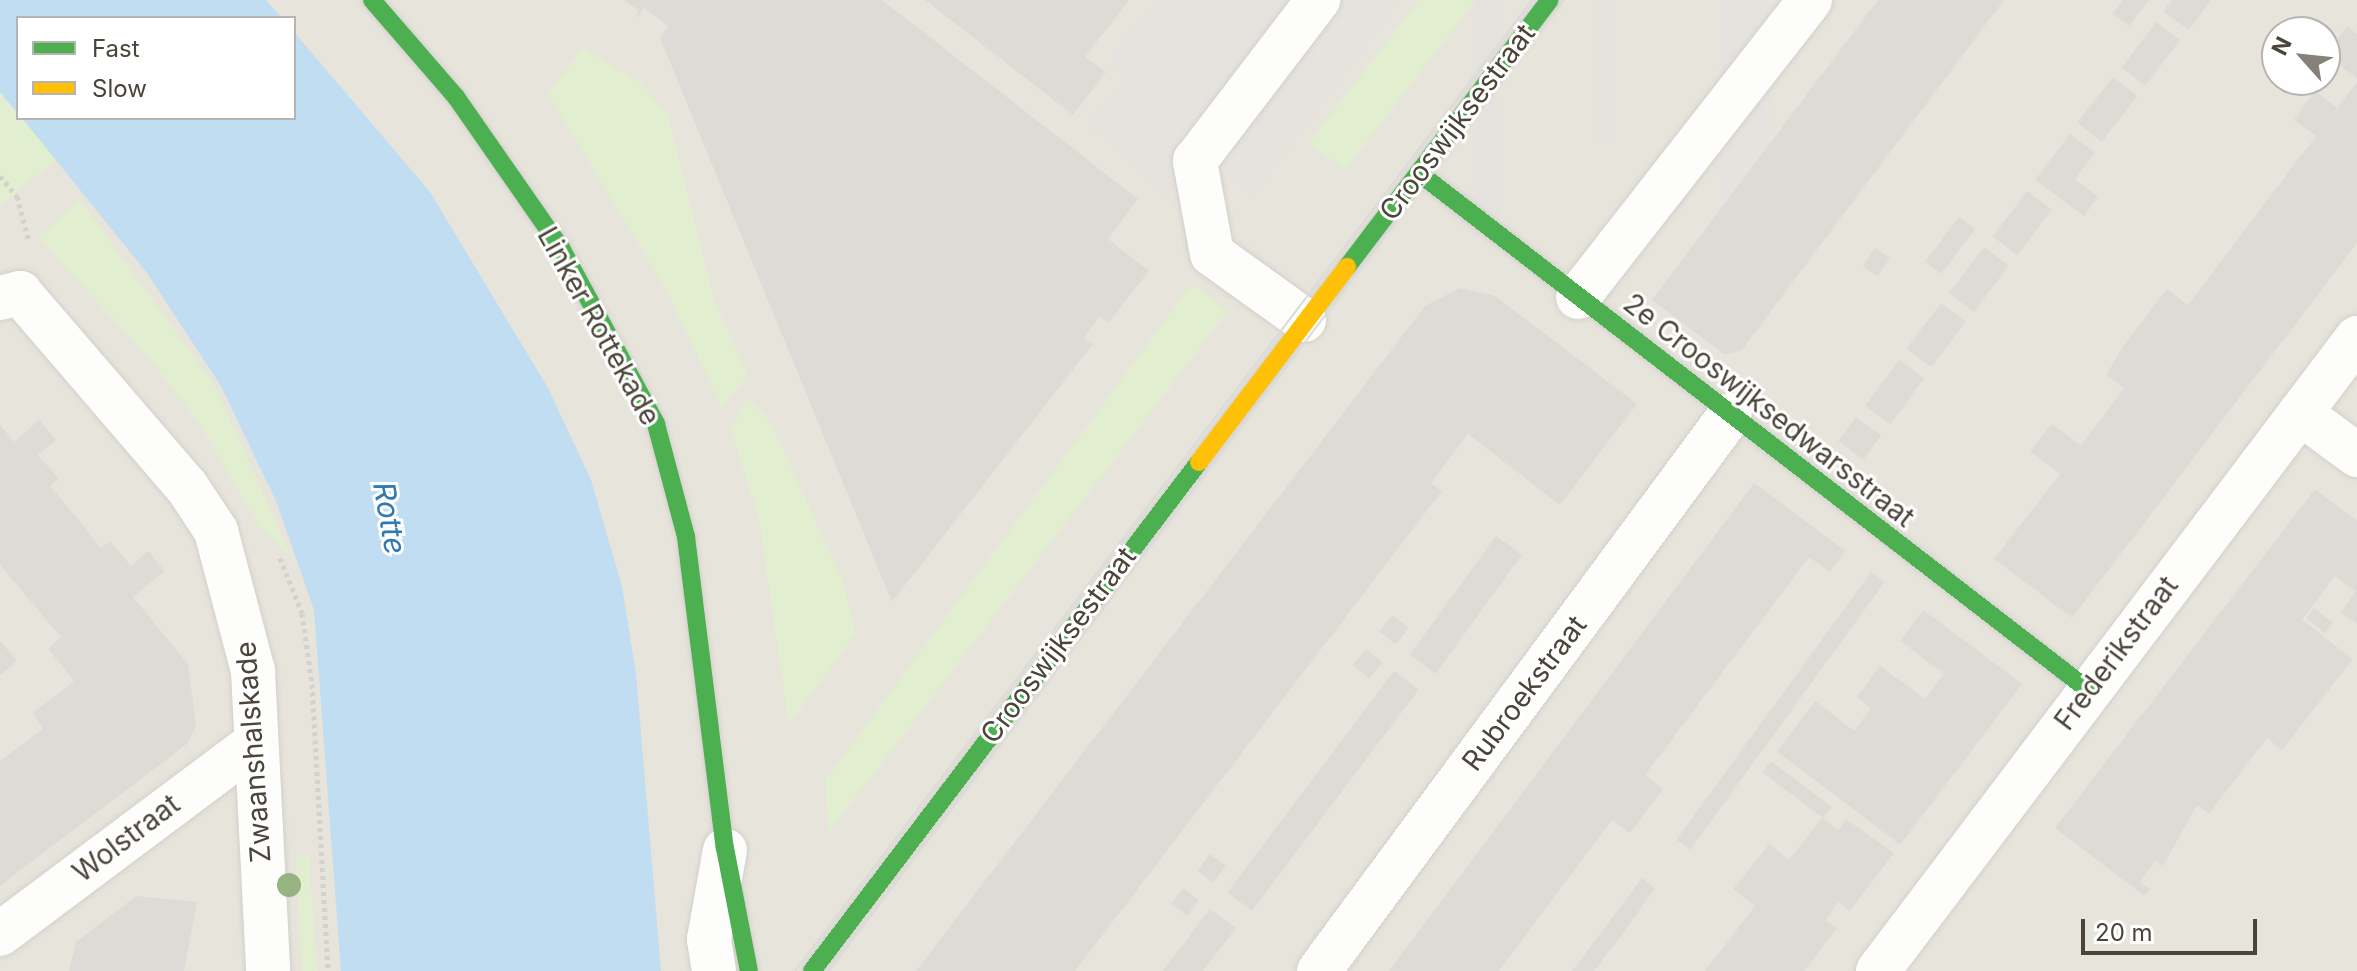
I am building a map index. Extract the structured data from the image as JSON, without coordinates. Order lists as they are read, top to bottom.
{
  "streets": {
    "street": [
      "Crooswijksestraat",
      "Linker Rottekade",
      "2e Crooswijksedwarsstraat",
      "Frederikstraat",
      "Rubroekstraat",
      "Zwaanshalskade",
      "Wolstraat"
    ]
  },
  "crossings": [
    ["Crooswijksestraat", "2e Crooswijksedwarsstraat"],
    ["2e Crooswijksedwarsstraat", "Frederikstraat"],
    ["2e Crooswijksedwarsstraat", "Rubroekstraat"],
    ["Zwaanshalskade", "Wolstraat"]
  ],
  "water": ["Rotte"],
  "legend": ["Fast", "Slow"],
  "scale_bar": "20 m",
  "north": "top left"
}
